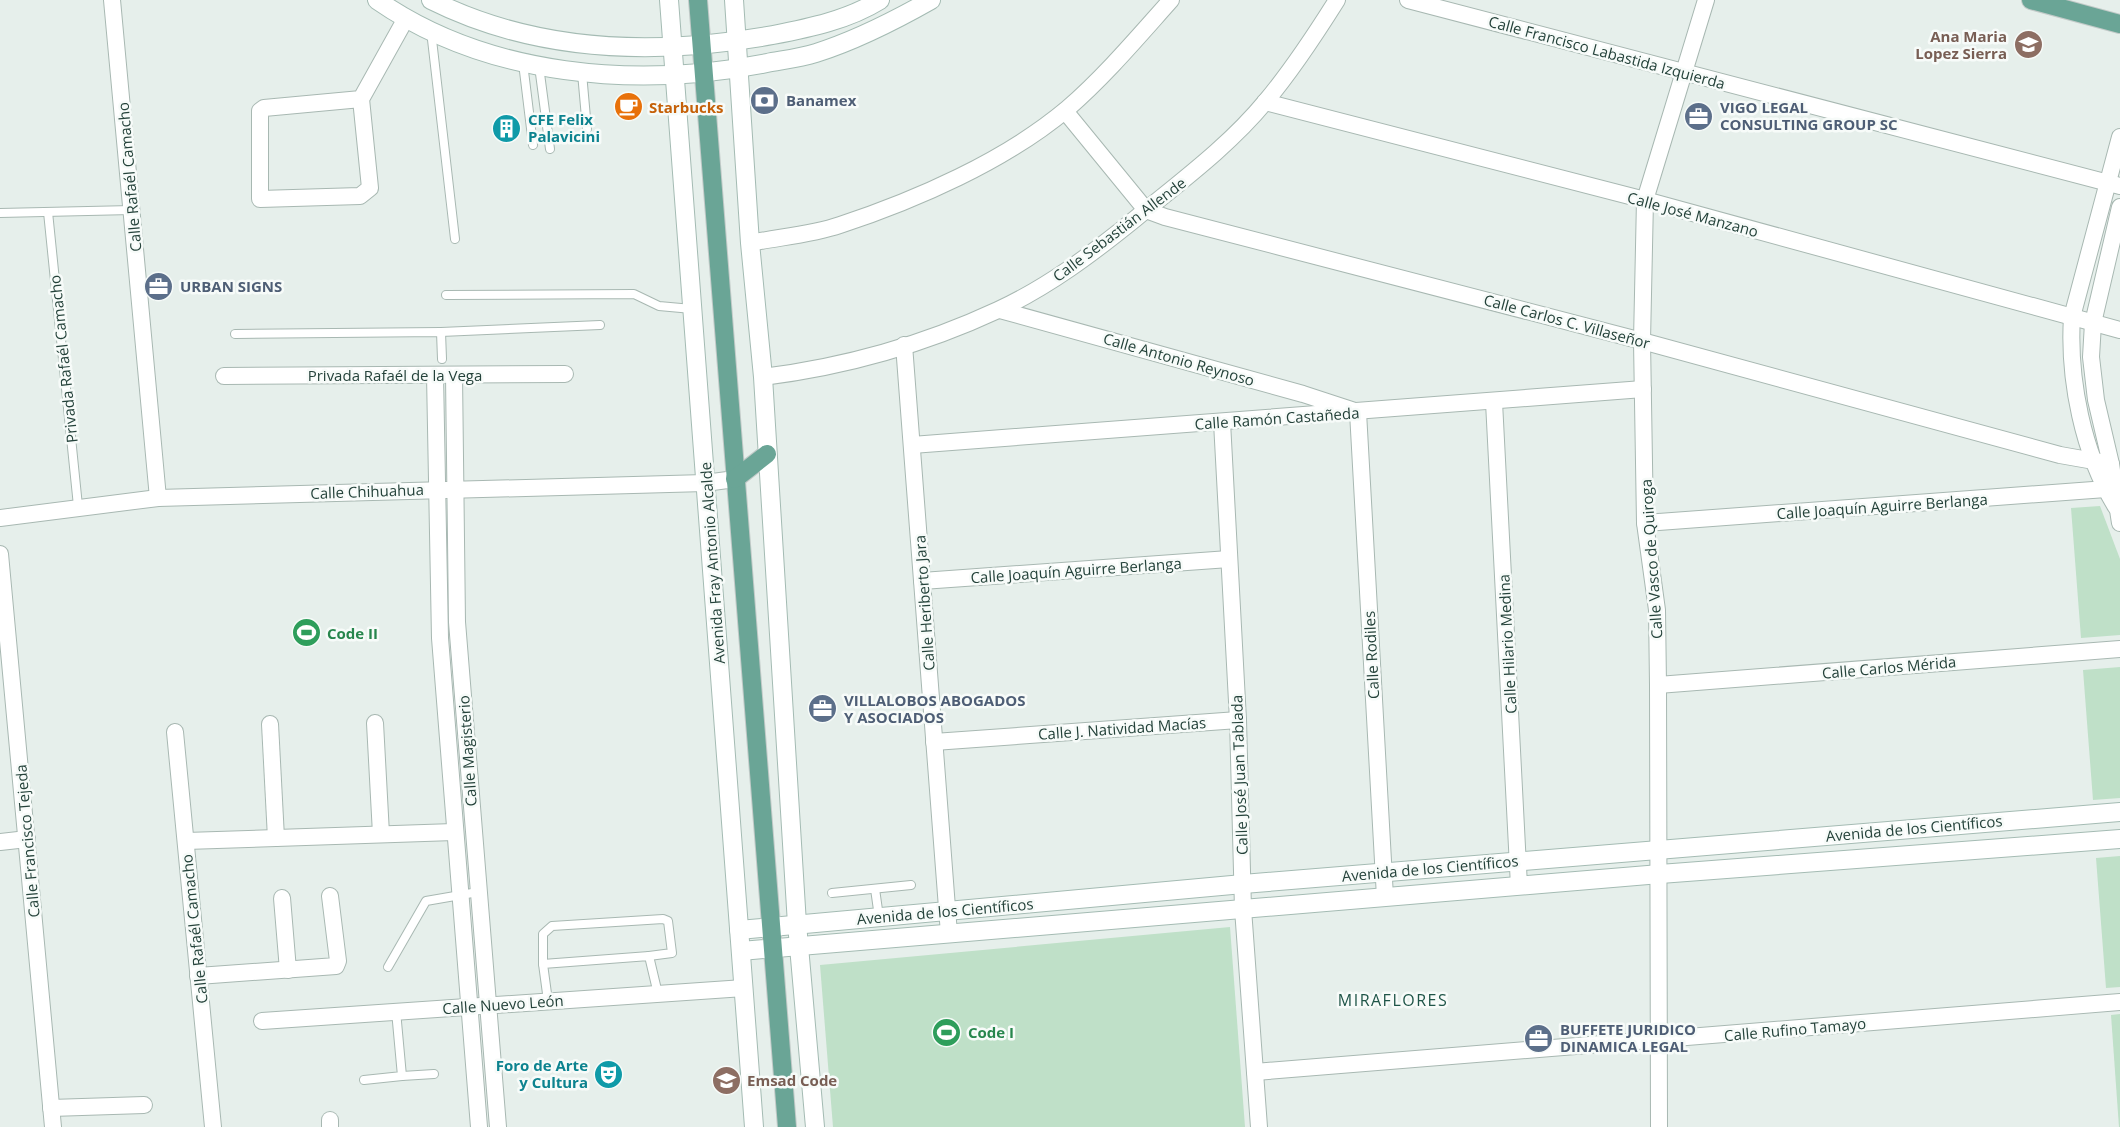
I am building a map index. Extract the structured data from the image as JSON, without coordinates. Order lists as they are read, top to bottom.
{
  "streets": {
    "main road": ["Avenida Fray Antonio Alcalde"],
    "street": [
      "Calle Francisco Labastida Izquierda",
      "Calle Rafaél Camacho",
      "Calle José Manzano",
      "Calle Sebastián Allende",
      "Calle Carlos C. Villaseñor",
      "Calle Antonio Reynoso",
      "Privada Rafaél de la Vega",
      "Calle Ramón Castañeda",
      "Calle Chihuahua",
      "Calle Joaquín Aguirre Berlanga",
      "Calle Vasco de Quiroga",
      "Calle Heriberto Jara",
      "Calle Hilario Medina",
      "Calle Rodiles",
      "Calle Carlos Mérida",
      "Calle J. Natividad Macías",
      "Calle Magisterio",
      "Calle José Juan Tablada",
      "Avenida de los Científicos",
      "Calle Francisco Tejeda",
      "Calle Nuevo León",
      "Calle Rufino Tamayo"
    ],
    "lane": ["Privada Rafaél Camacho"]
  },
  "crossings": [
    ["Calle Francisco Labastida Izquierda", "Calle Vasco de Quiroga"],
    ["Calle Rafaél Camacho", "Calle Chihuahua"],
    ["Calle José Manzano", "Calle Sebastián Allende"],
    ["Calle José Manzano", "Calle Vasco de Quiroga"],
    ["Calle Sebastián Allende", "Calle Carlos C. Villaseñor"],
    ["Calle Sebastián Allende", "Calle Antonio Reynoso"],
    ["Calle Sebastián Allende", "Calle Heriberto Jara"],
    ["Calle Carlos C. Villaseñor", "Calle Vasco de Quiroga"],
    ["Privada Rafaél Camacho", "Calle Chihuahua"],
    ["Calle Antonio Reynoso", "Calle Ramón Castañeda"],
    ["Calle Antonio Reynoso", "Calle Rodiles"],
    ["Privada Rafaél de la Vega", "Calle Magisterio"],
    ["Calle Ramón Castañeda", "Calle Vasco de Quiroga"],
    ["Calle Ramón Castañeda", "Calle Heriberto Jara"],
    ["Calle Ramón Castañeda", "Calle Hilario Medina"],
    ["Calle Ramón Castañeda", "Calle Rodiles"],
    ["Calle Ramón Castañeda", "Calle José Juan Tablada"],
    ["Calle Chihuahua", "Avenida Fray Antonio Alcalde"],
    ["Calle Chihuahua", "Calle Magisterio"],
    ["Calle Joaquín Aguirre Berlanga", "Calle Vasco de Quiroga"],
    ["Calle Joaquín Aguirre Berlanga", "Calle Heriberto Jara"],
    ["Calle Joaquín Aguirre Berlanga", "Calle José Juan Tablada"],
    ["Calle Vasco de Quiroga", "Calle Carlos Mérida"],
    ["Calle Vasco de Quiroga", "Avenida de los Científicos"],
    ["Calle Vasco de Quiroga", "Calle Rufino Tamayo"],
    ["Avenida Fray Antonio Alcalde", "Avenida de los Científicos"],
    ["Avenida Fray Antonio Alcalde", "Calle Nuevo León"],
    ["Calle Heriberto Jara", "Calle J. Natividad Macías"],
    ["Calle Heriberto Jara", "Avenida de los Científicos"],
    ["Calle Hilario Medina", "Avenida de los Científicos"],
    ["Calle Rodiles", "Avenida de los Científicos"],
    ["Calle J. Natividad Macías", "Calle José Juan Tablada"],
    ["Calle Magisterio", "Calle Nuevo León"],
    ["Calle José Juan Tablada", "Avenida de los Científicos"],
    ["Calle José Juan Tablada", "Calle Rufino Tamayo"]
  ],
  "districts": ["MIRAFLORES"],
  "places": {
    "school or university": ["Ana Maria Lopez Sierra", "Emsad Code"],
    "bank": ["Banamex"],
    "cafe": ["Starbucks"],
    "office": [
      "VIGO LEGAL CONSULTING GROUP SC",
      "URBAN SIGNS",
      "VILLALOBOS ABOGADOS Y ASOCIADOS",
      "BUFFETE JURIDICO DINAMICA LEGAL"
    ],
    "building": ["CFE Felix Palavicini"],
    "sports": ["Code II", "Code I"],
    "theatre": ["Foro de Arte y Cultura"]
  }
}
